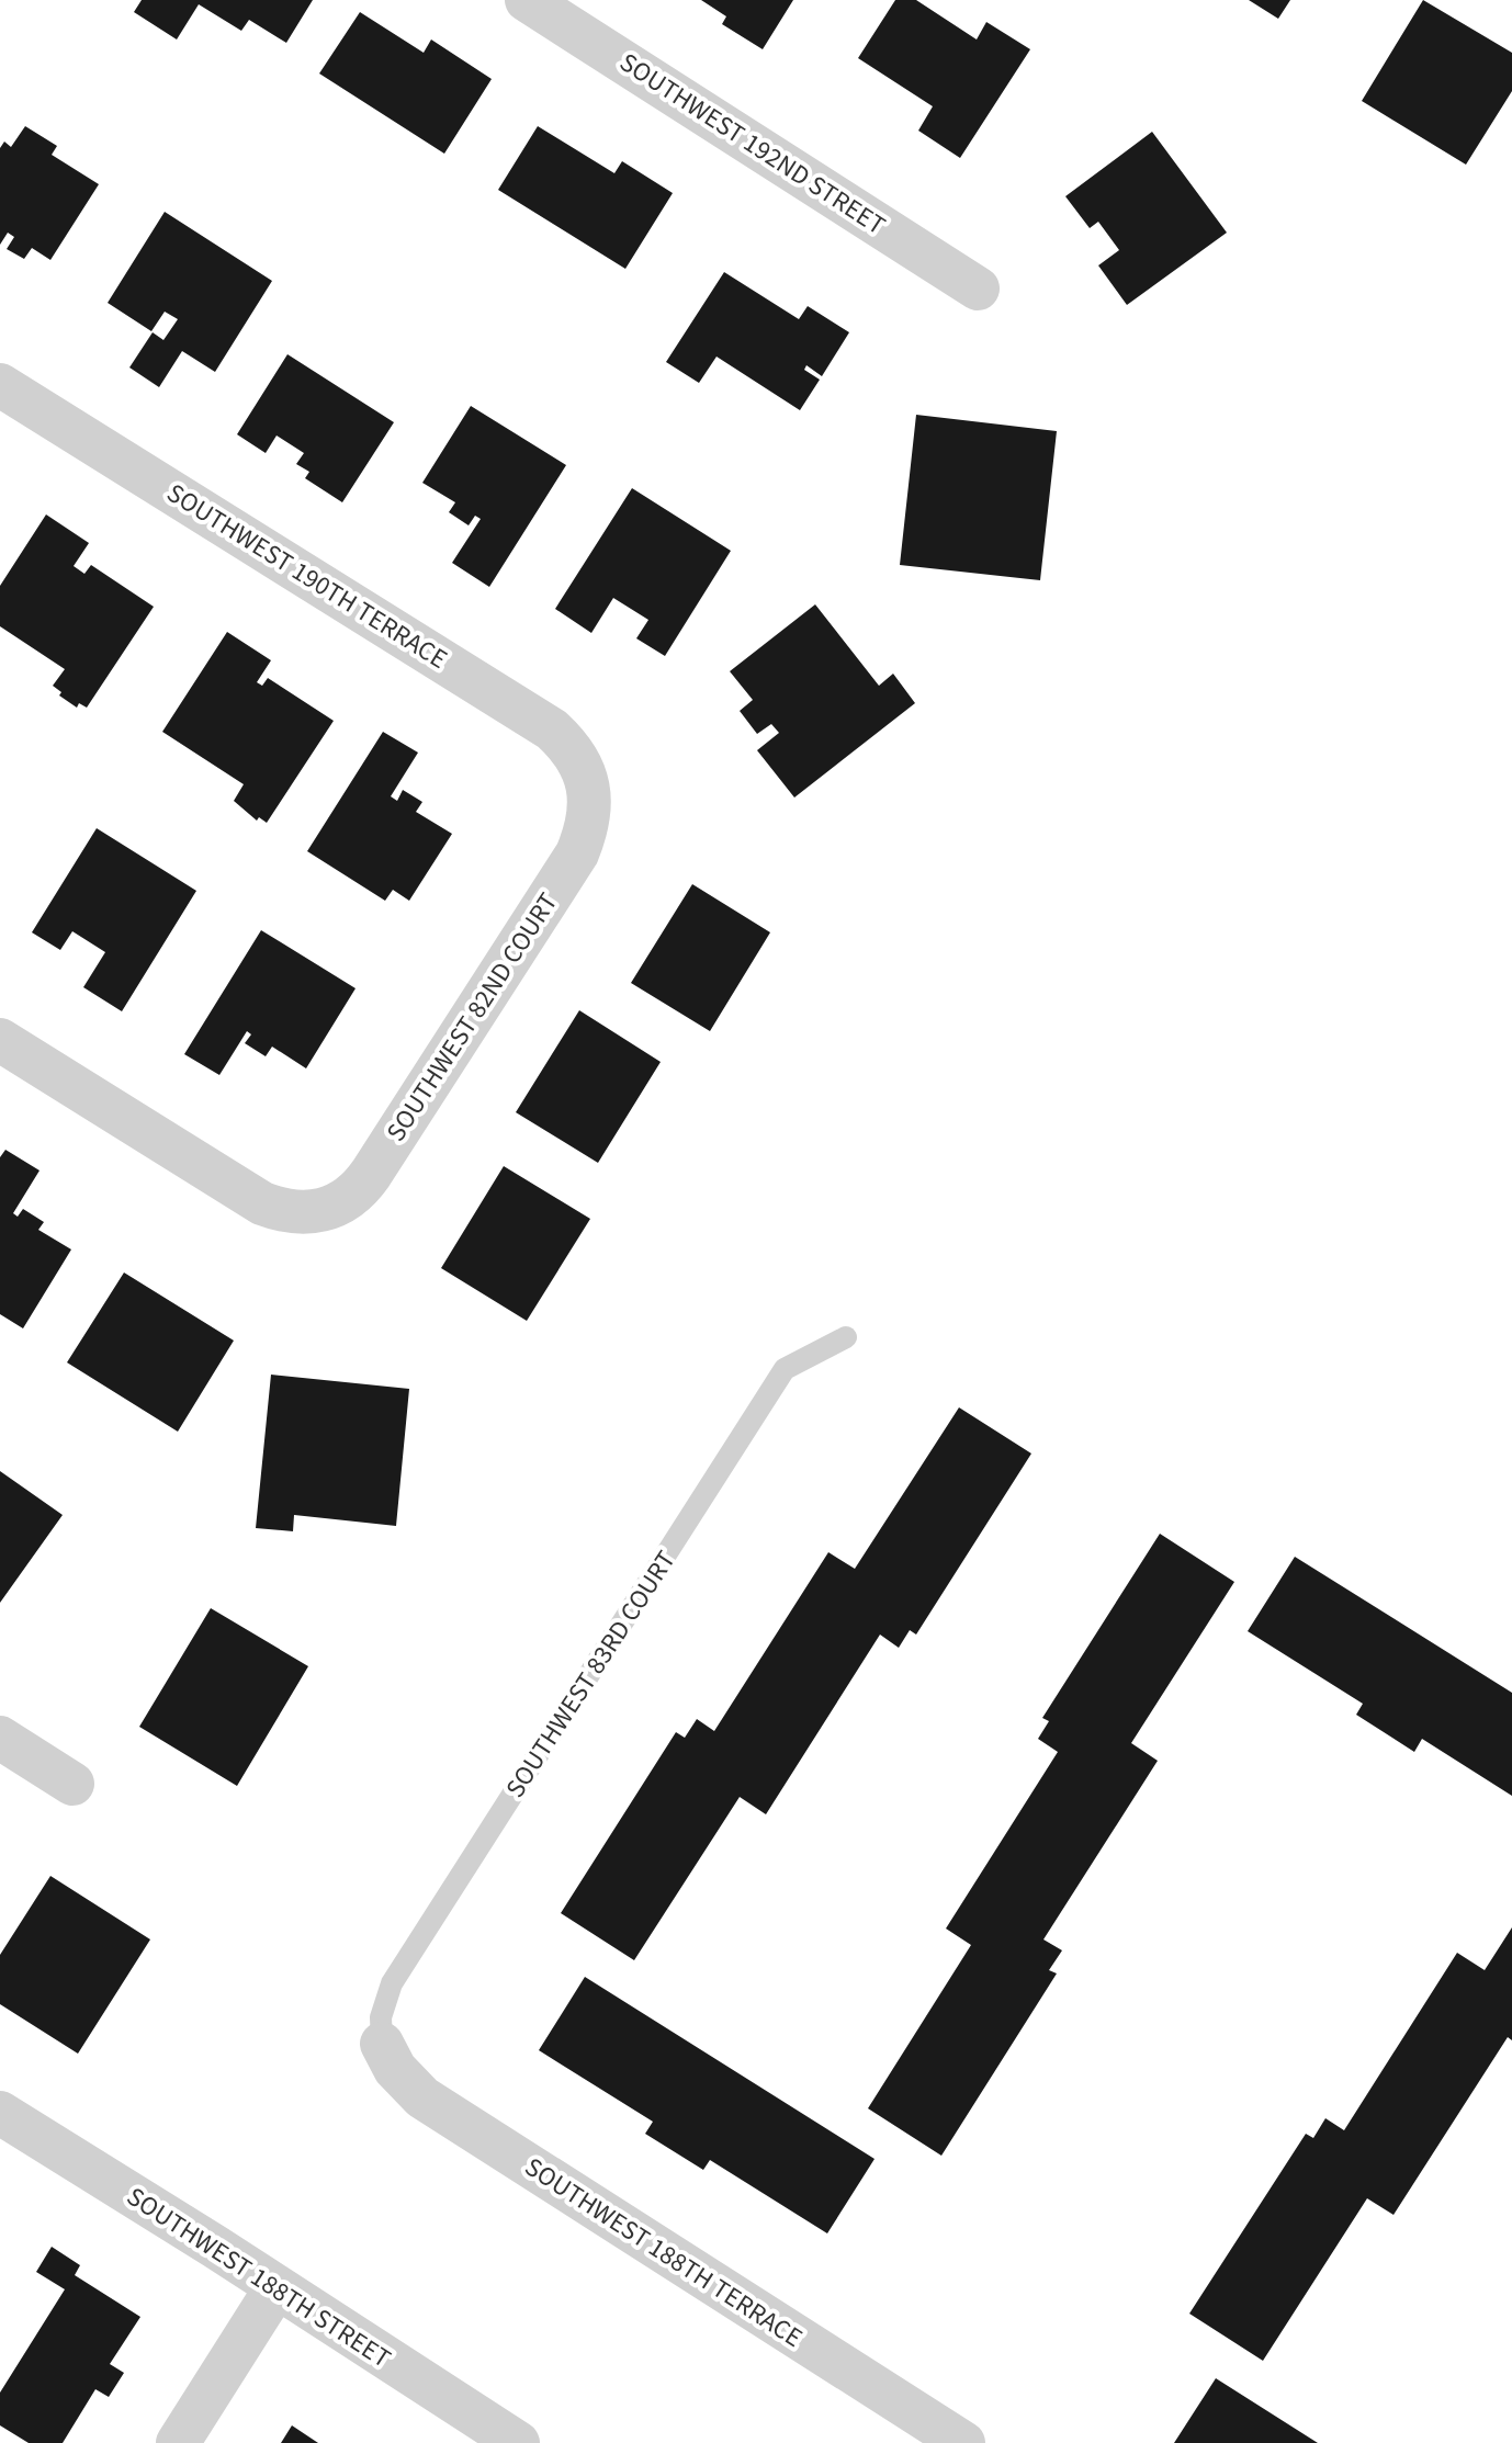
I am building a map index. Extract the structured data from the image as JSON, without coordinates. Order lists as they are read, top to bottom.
{
  "streets": {
    "street": [
      "SOUTHWEST 192ND STREET",
      "SOUTHWEST 190TH TERRACE",
      "SOUTHWEST 82ND COURT",
      "SOUTHWEST 188TH TERRACE",
      "SOUTHWEST 188TH STREET"
    ],
    "lane": ["SOUTHWEST 83RD COURT"]
  },
  "crossings": [
    ["SOUTHWEST 190TH TERRACE", "SOUTHWEST 82ND COURT"],
    ["SOUTHWEST 83RD COURT", "SOUTHWEST 188TH TERRACE"]
  ]
}
